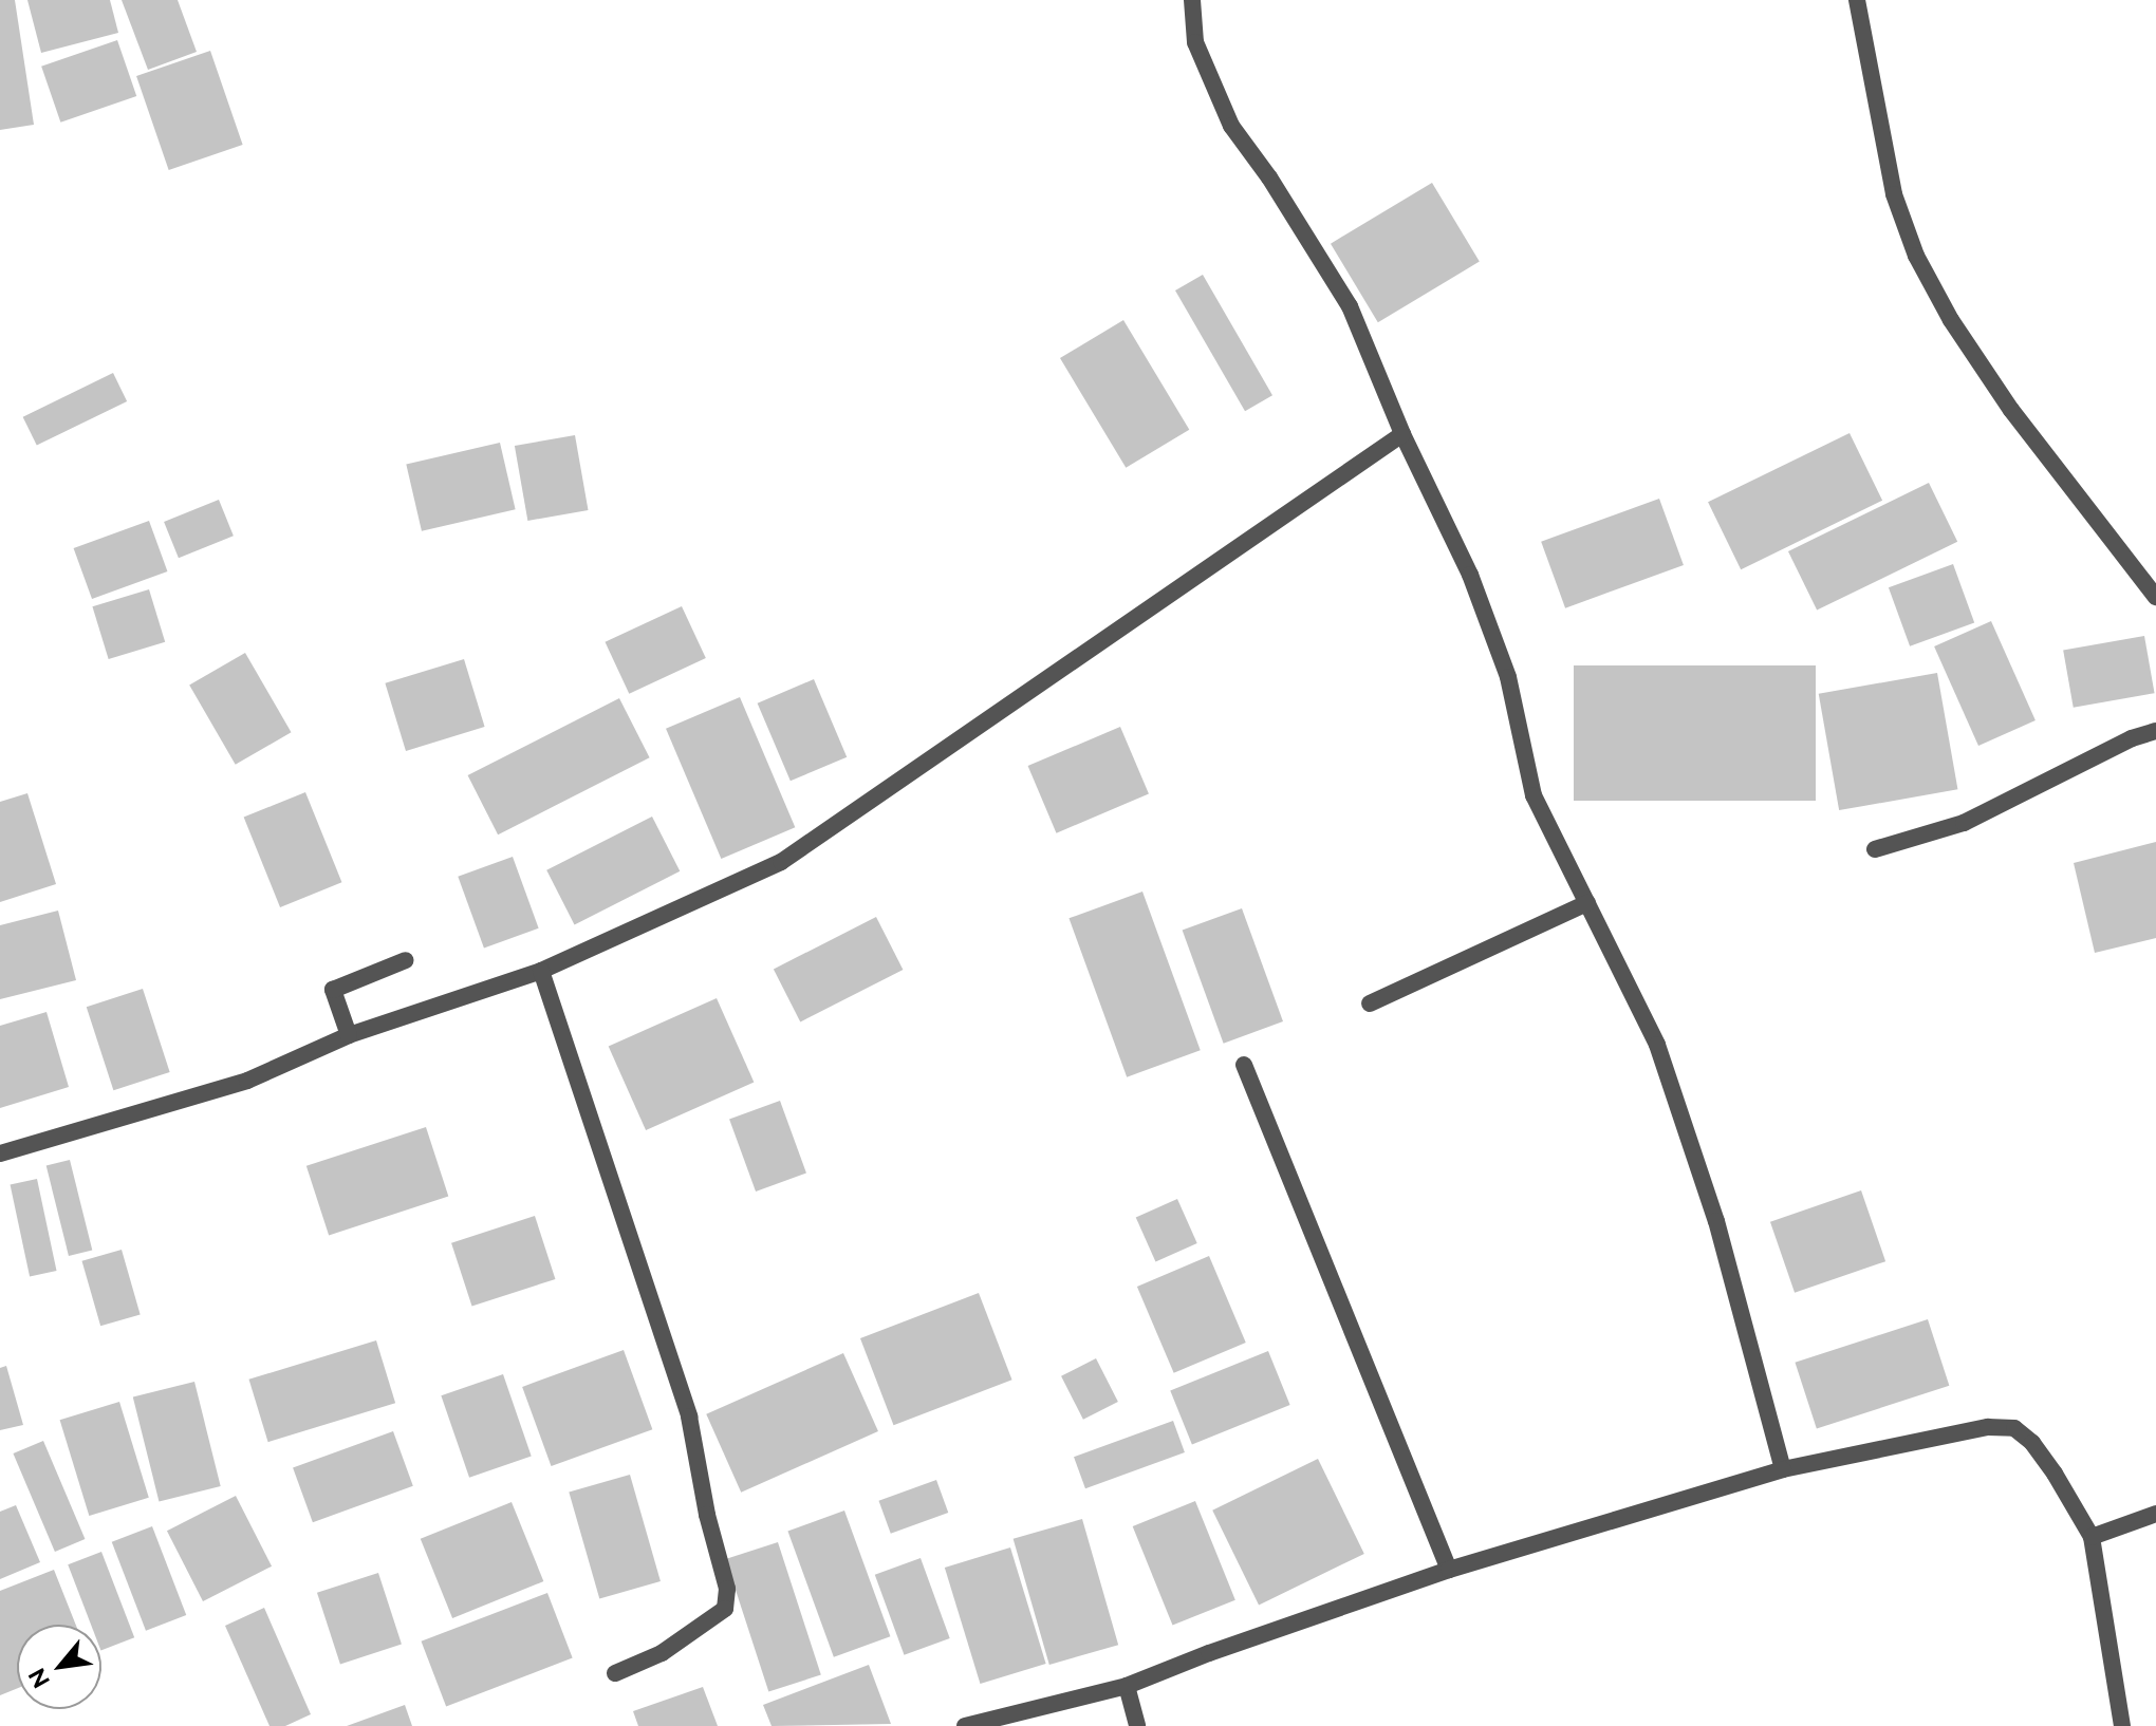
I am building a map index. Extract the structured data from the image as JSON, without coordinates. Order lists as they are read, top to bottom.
{
  "north": "bottom left"
}
